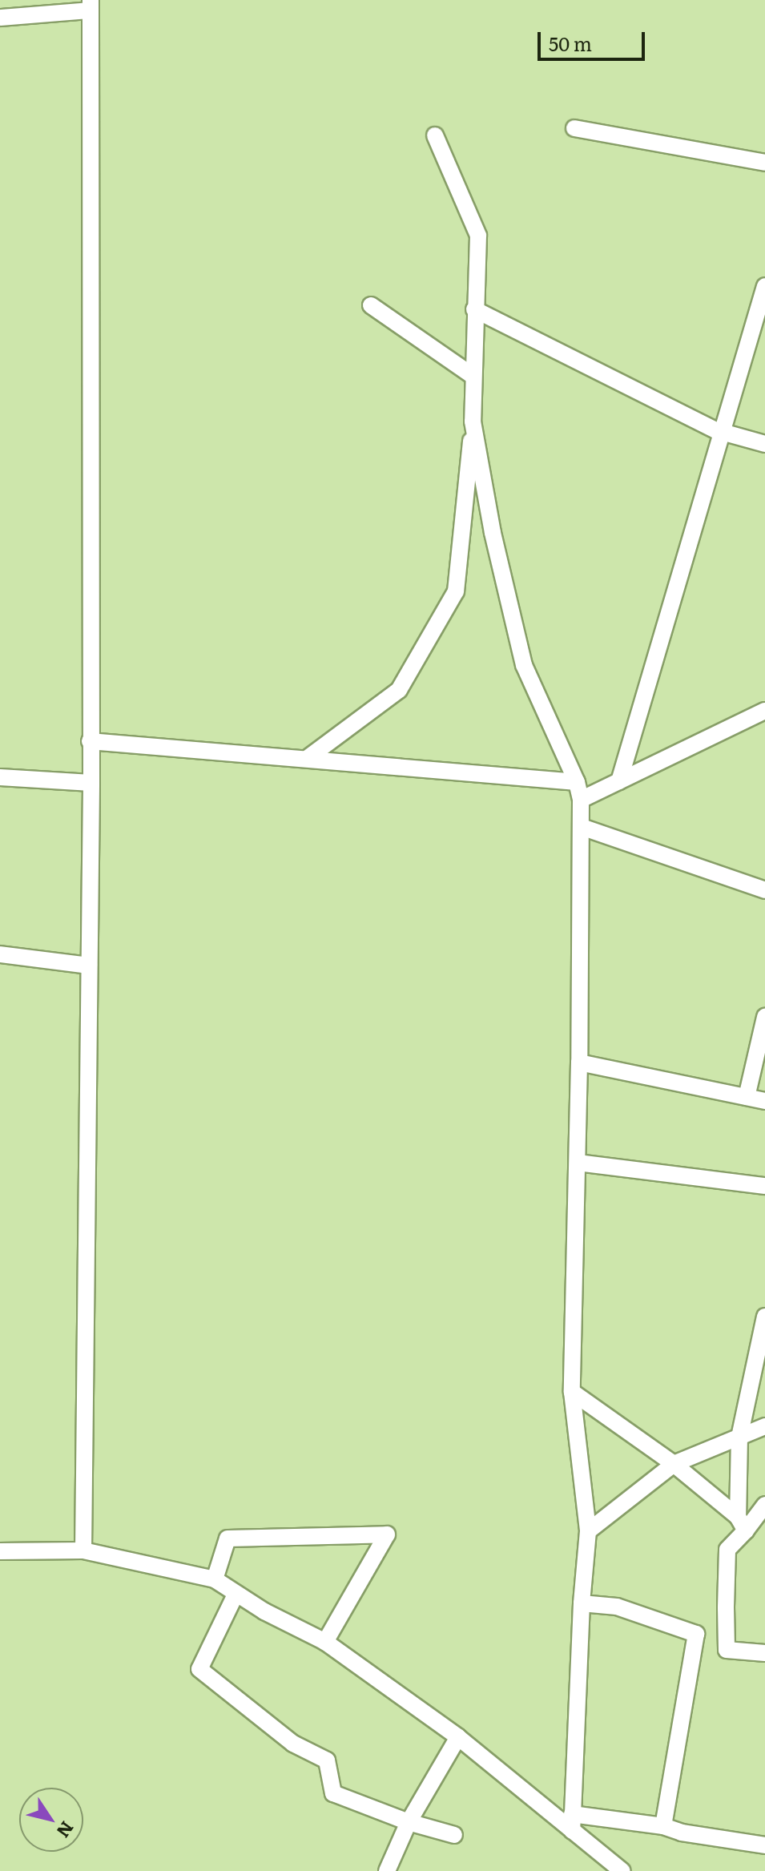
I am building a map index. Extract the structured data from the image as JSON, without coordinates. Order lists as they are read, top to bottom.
{
  "scale_bar": "50 m",
  "north": "bottom right"
}
